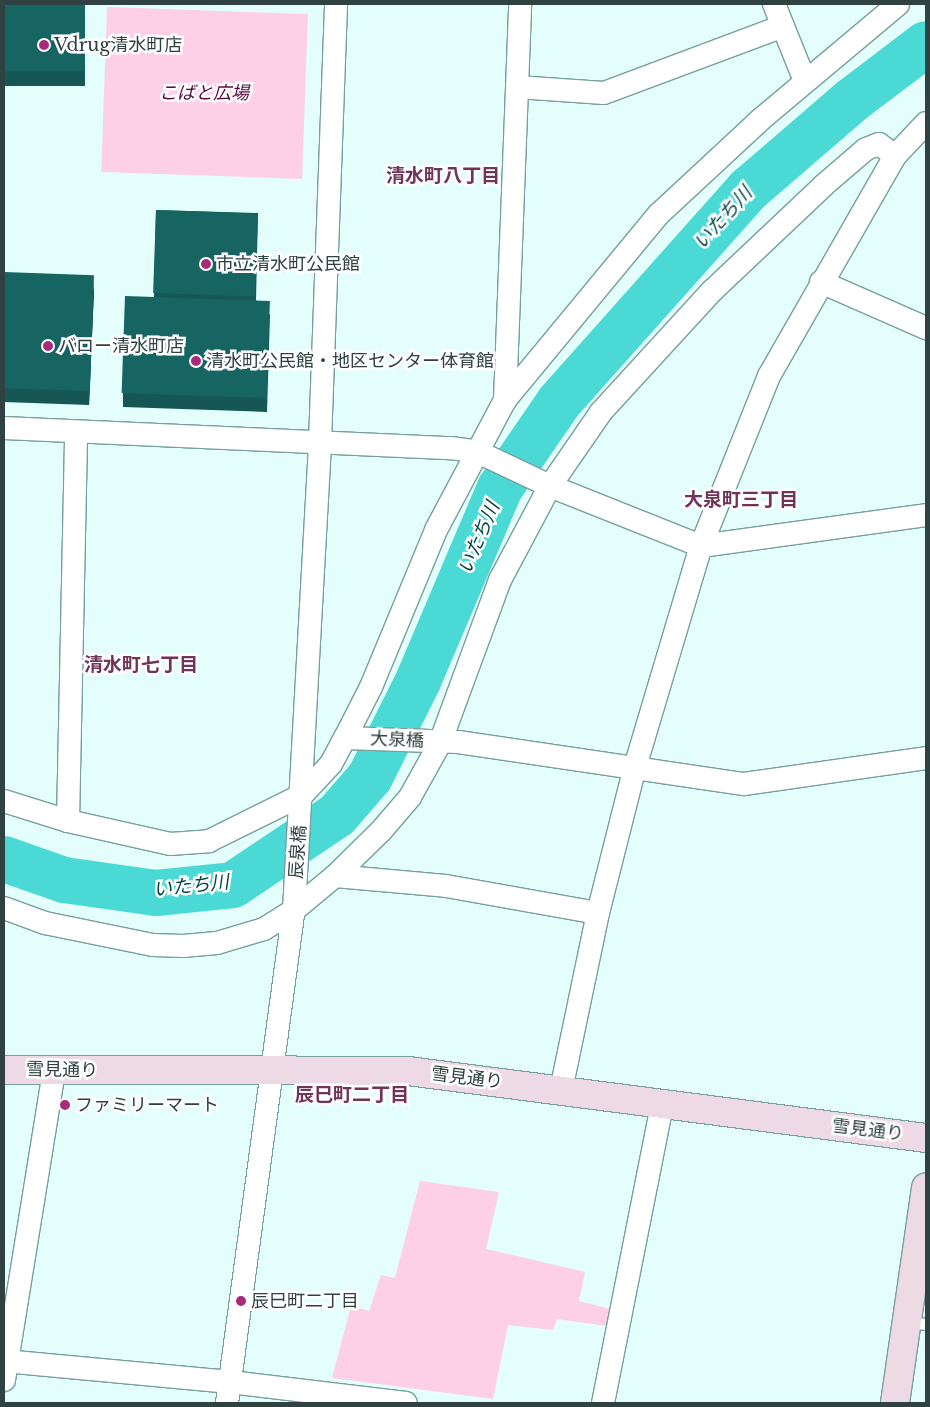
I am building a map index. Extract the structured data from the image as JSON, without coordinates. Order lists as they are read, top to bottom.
{
  "streets": {
    "street": ["大泉橋", "辰泉橋", "雪見通り"]
  },
  "crossings": [
    ["辰泉橋", "雪見通り"]
  ],
  "districts": [
    "清水町八丁目",
    "大泉町三丁目",
    "清水町七丁目",
    "辰巳町二丁目"
  ],
  "water": ["いたち川"],
  "parks": ["こばと広場"],
  "places": [
    "Vdrug清水町店",
    "市立清水町公民館",
    "バロー清水町店",
    "清水町公民館・地区センター体育館",
    "ファミリーマート",
    "辰巳町二丁目"
  ]
}
